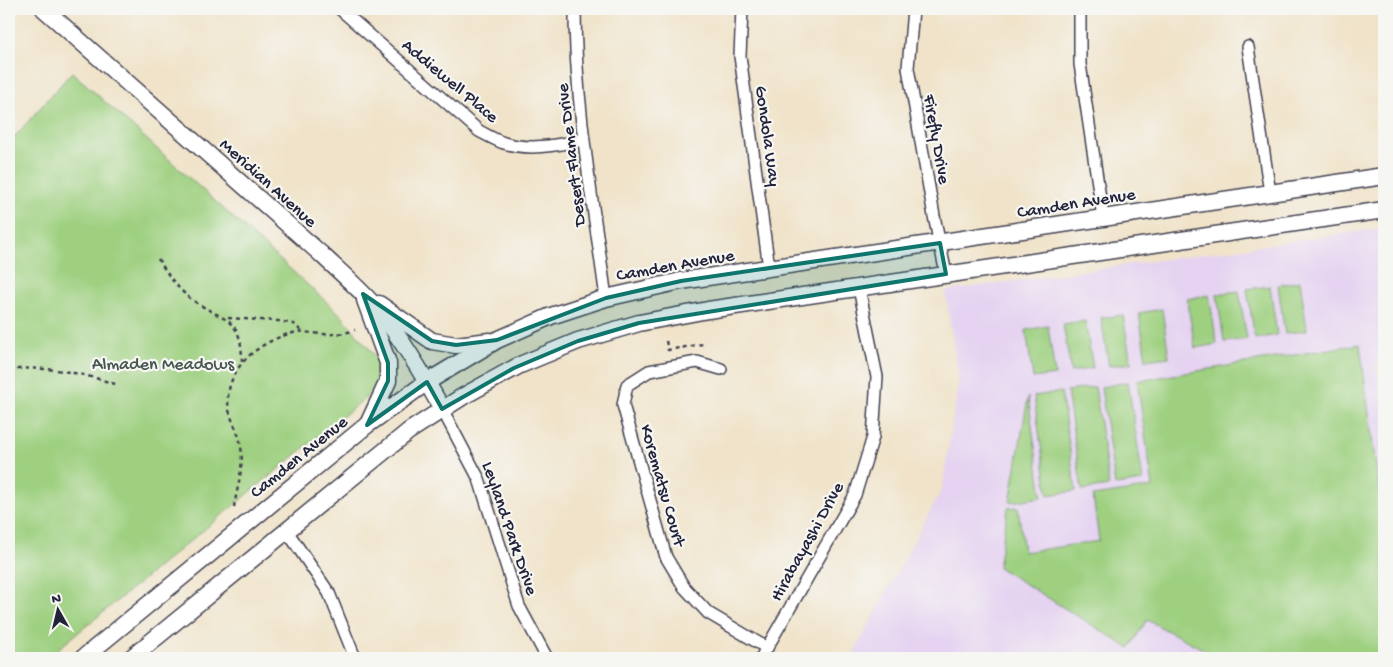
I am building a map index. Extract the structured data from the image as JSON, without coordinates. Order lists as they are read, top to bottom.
{
  "streets": {
    "main road": ["Meridian Avenue", "Camden Avenue"],
    "street": [
      "Addiewell Place",
      "Gondola Way",
      "Firefly Drive",
      "Desert Flame Drive",
      "Korematsu Court",
      "Leyland Park Drive",
      "Hirabayashi Drive"
    ]
  },
  "crossings": [
    ["Addiewell Place", "Desert Flame Drive"],
    ["Gondola Way", "Camden Avenue"],
    ["Firefly Drive", "Camden Avenue"],
    ["Desert Flame Drive", "Camden Avenue"],
    ["Meridian Avenue", "Camden Avenue"],
    ["Meridian Avenue", "Leyland Park Drive"],
    ["Korematsu Court", "Hirabayashi Drive"]
  ],
  "parks": ["Almaden Meadows"],
  "north": "top"
}
